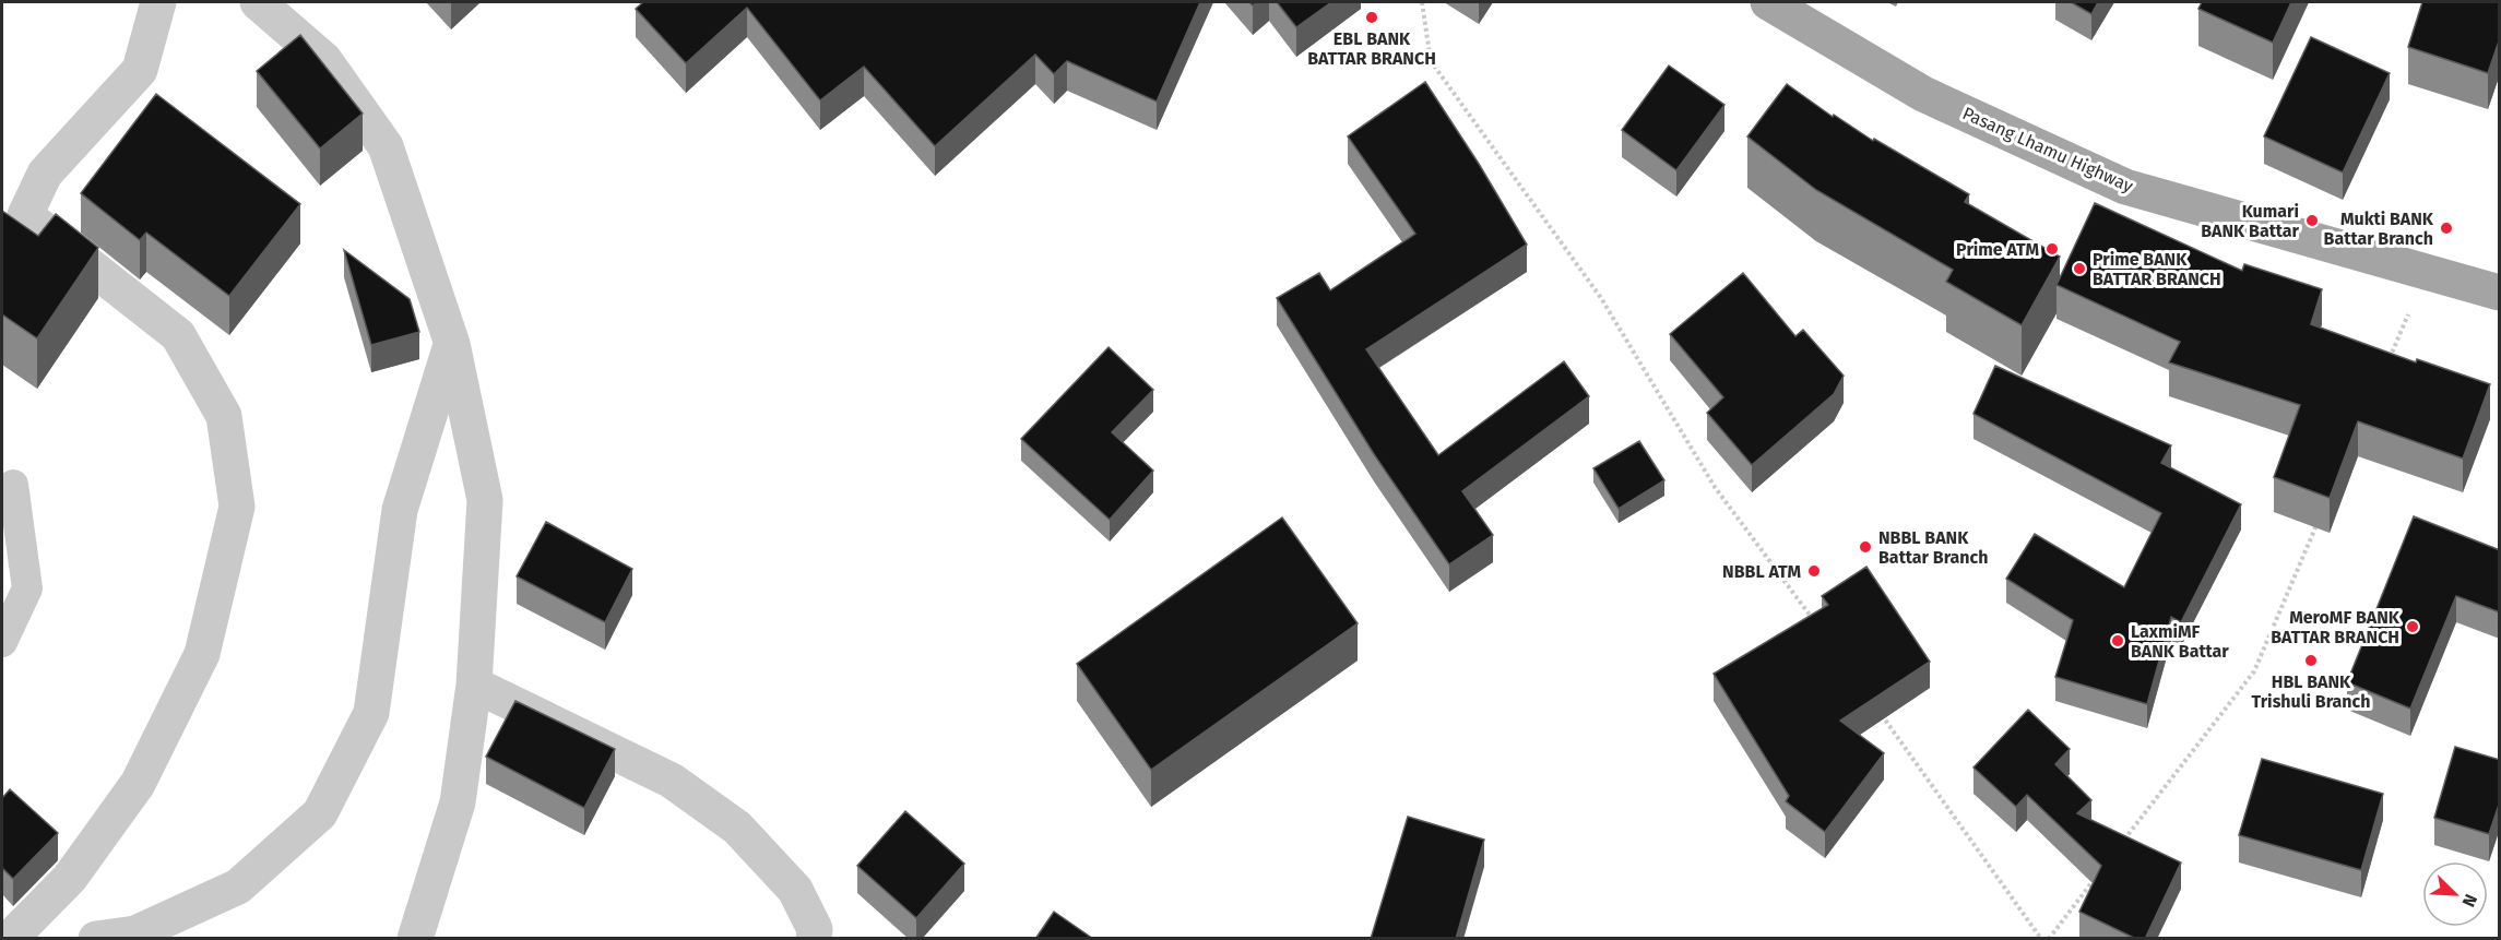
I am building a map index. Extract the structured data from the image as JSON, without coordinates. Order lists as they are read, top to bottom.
{
  "streets": {
    "main road": ["Pasang Lhamu Highway"]
  },
  "places": [
    "EBL BANK BATTAR BRANCH",
    "Kumari BANK Battar",
    "Mukti BANK Battar Branch",
    "Prime ATM",
    "Prime BANK BATTAR BRANCH",
    "NBBL BANK Battar Branch",
    "NBBL ATM",
    "MeroMF BANK BATTAR BRANCH",
    "LaxmiMF BANK Battar",
    "HBL BANK Trishuli Branch"
  ],
  "north": "bottom right"
}
